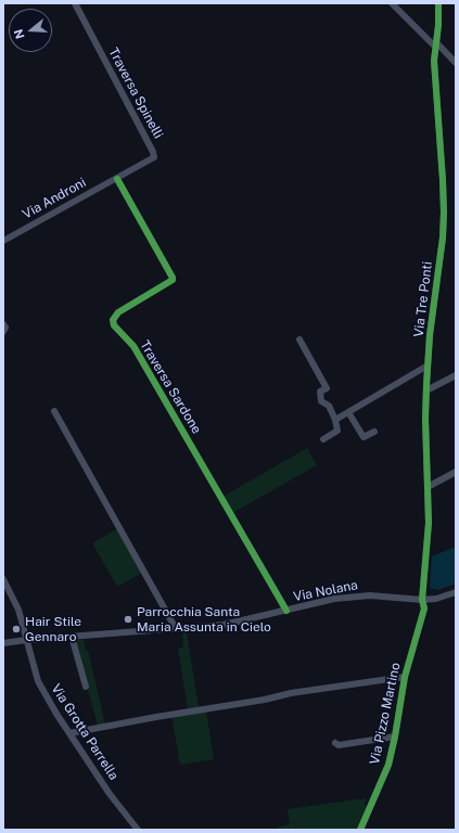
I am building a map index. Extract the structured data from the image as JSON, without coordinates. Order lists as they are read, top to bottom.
{
  "streets": {
    "street": [
      "Traversa Spinelli",
      "Via Androni",
      "Via Tre Ponti",
      "Traversa Sardone",
      "Via Nolana",
      "Via Pizzo Martino",
      "Via Grotta Parrella"
    ]
  },
  "crossings": [
    ["Traversa Spinelli", "Via Androni"],
    ["Traversa Spinelli", "Traversa Sardone"],
    ["Via Androni", "Traversa Sardone"],
    ["Via Tre Ponti", "Via Nolana"],
    ["Via Tre Ponti", "Via Pizzo Martino"],
    ["Traversa Sardone", "Via Nolana"],
    ["Via Nolana", "Via Pizzo Martino"],
    ["Via Nolana", "Via Grotta Parrella"],
    ["Via Pizzo Martino", "Via Grotta Parrella"]
  ],
  "places": ["Parrocchia Santa Maria Assunta in Cielo", "Hair Stile Gennaro"],
  "north": "left"
}
